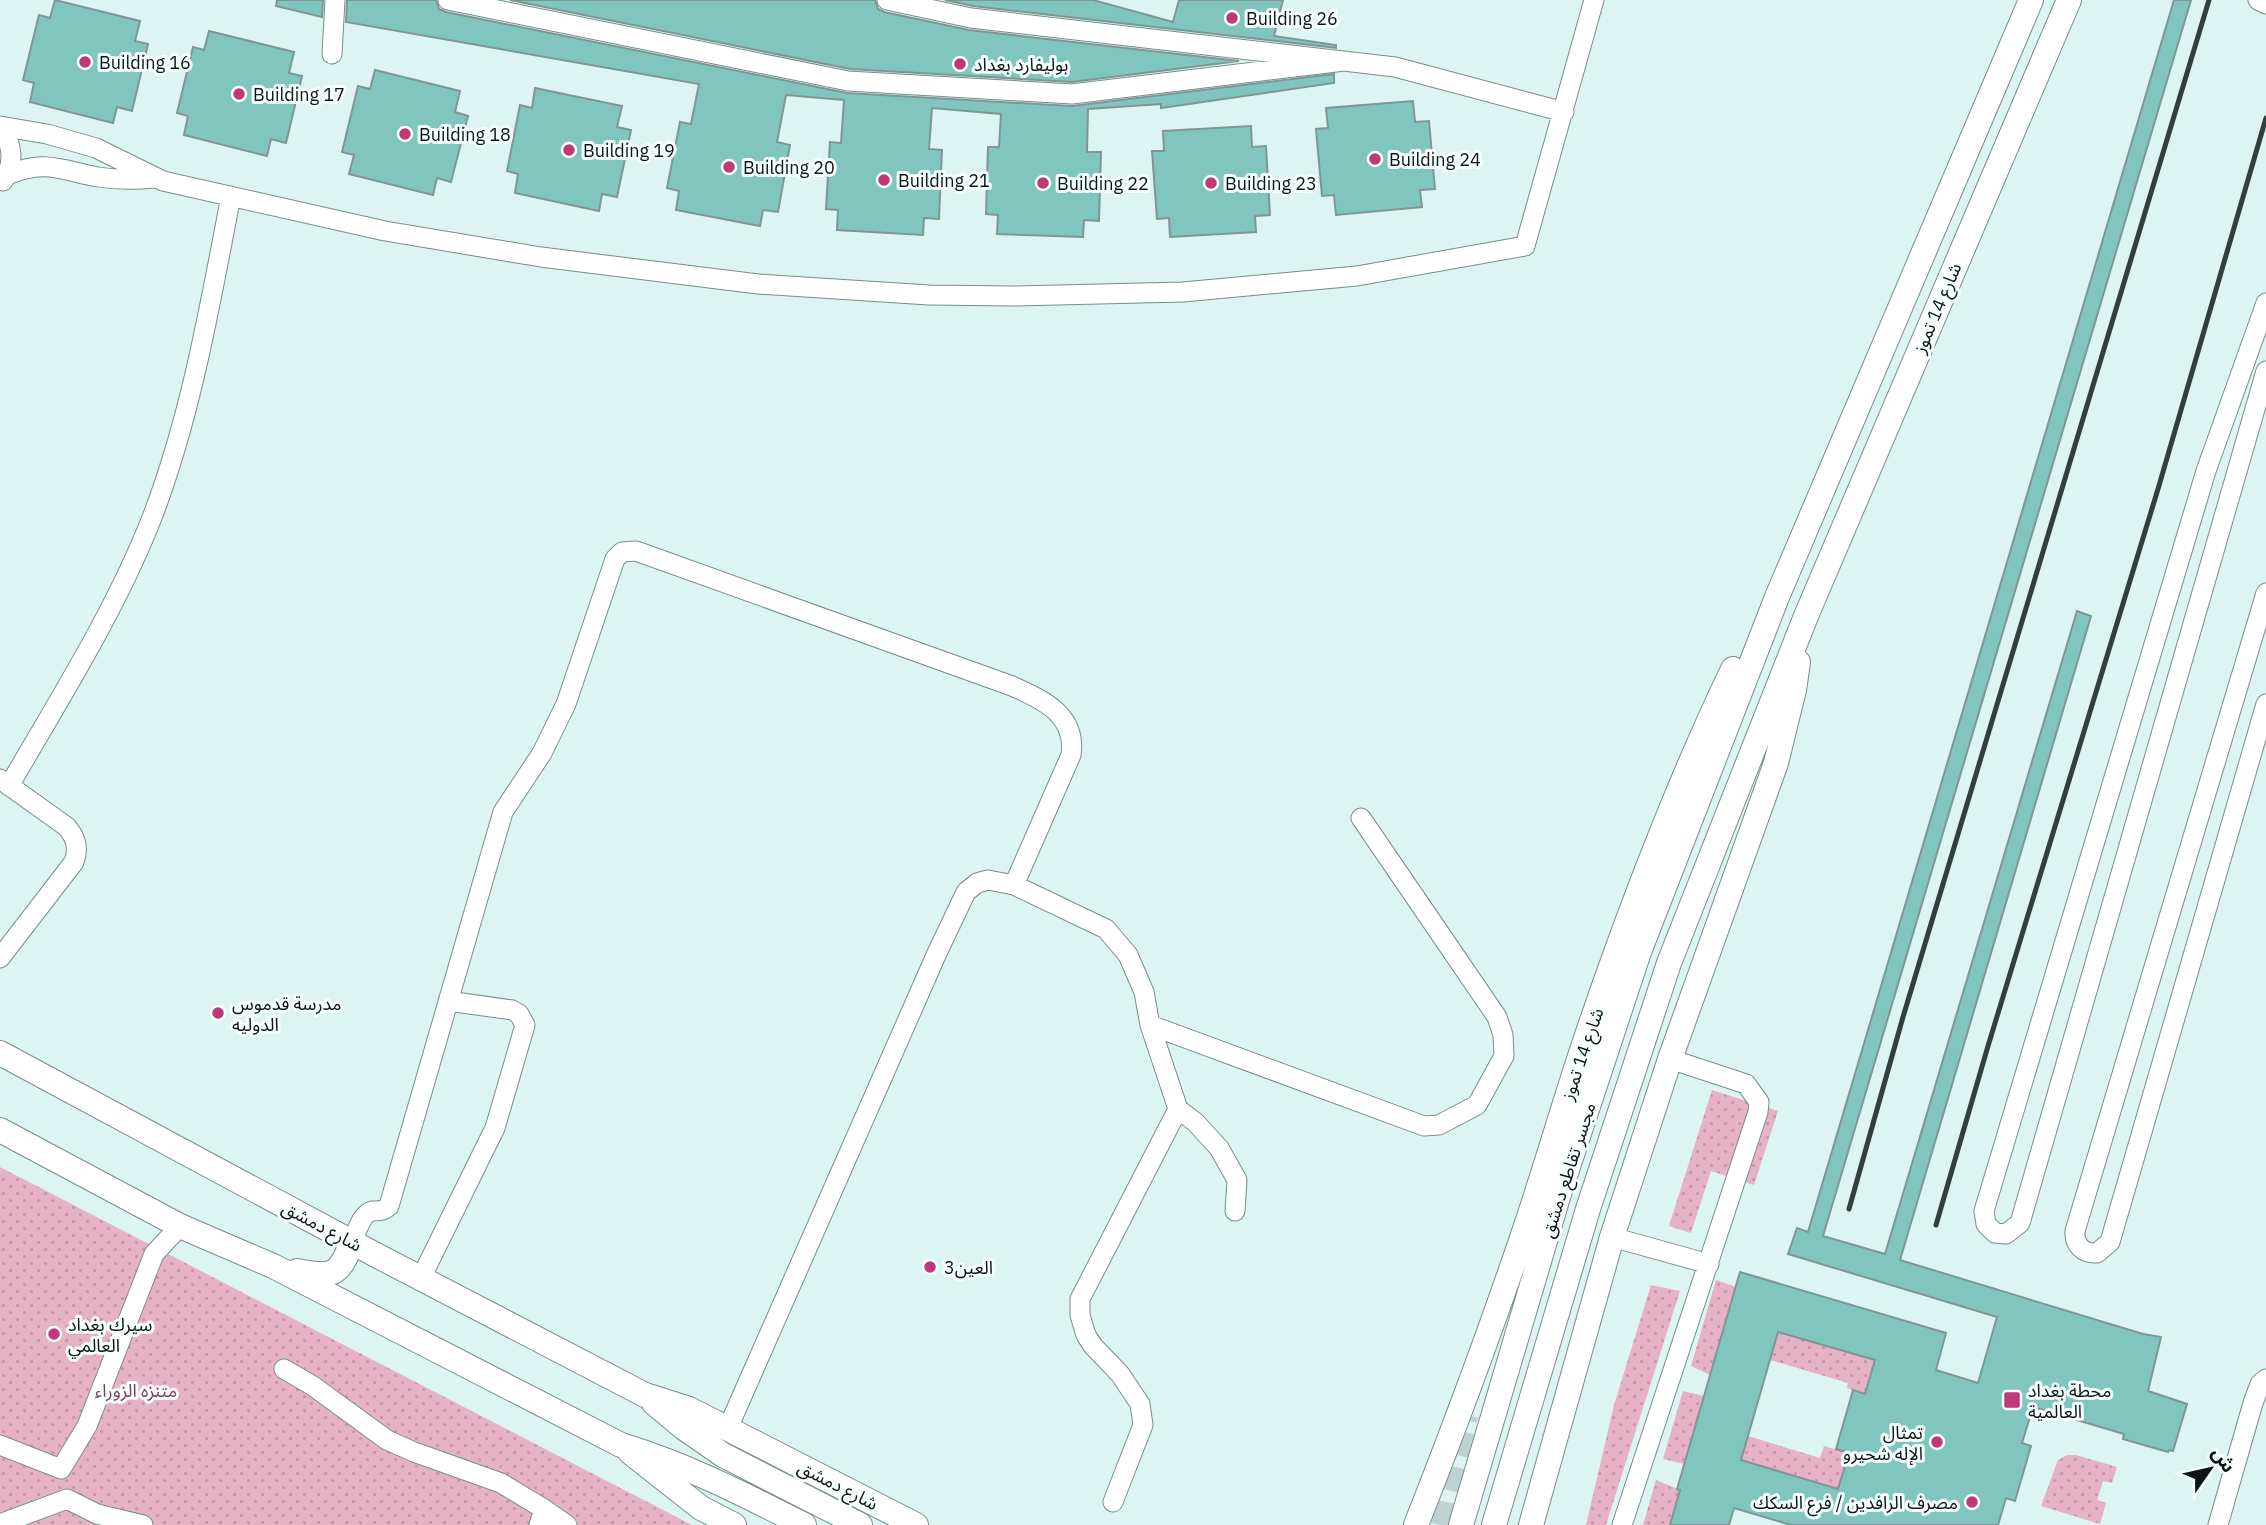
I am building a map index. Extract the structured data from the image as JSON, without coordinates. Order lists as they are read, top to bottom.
{
  "streets": {
    "main road": ["شارع 14 تموز", "مجسر تقاطع دمشق", "شارع دمشق"]
  },
  "crossings": [
    ["شارع 14 تموز", "مجسر تقاطع دمشق"]
  ],
  "parks": ["متنزه الزوراء"],
  "places": {
    "other": [
      "Building 26",
      "Building 16",
      "بوليفارد بغداد",
      "Building 17",
      "Building 18",
      "Building 19",
      "Building 24",
      "Building 20",
      "Building 21",
      "Building 22",
      "Building 23",
      "مدرسة قدموس الدوليه",
      "العين3",
      "سيرك بغداد العالمي",
      "تمثال الإله شحيرو",
      "مصرف الرافدين / فرع السكك"
    ],
    "transit": ["محطة بغداد العالمية"]
  },
  "north": "top right"
}
